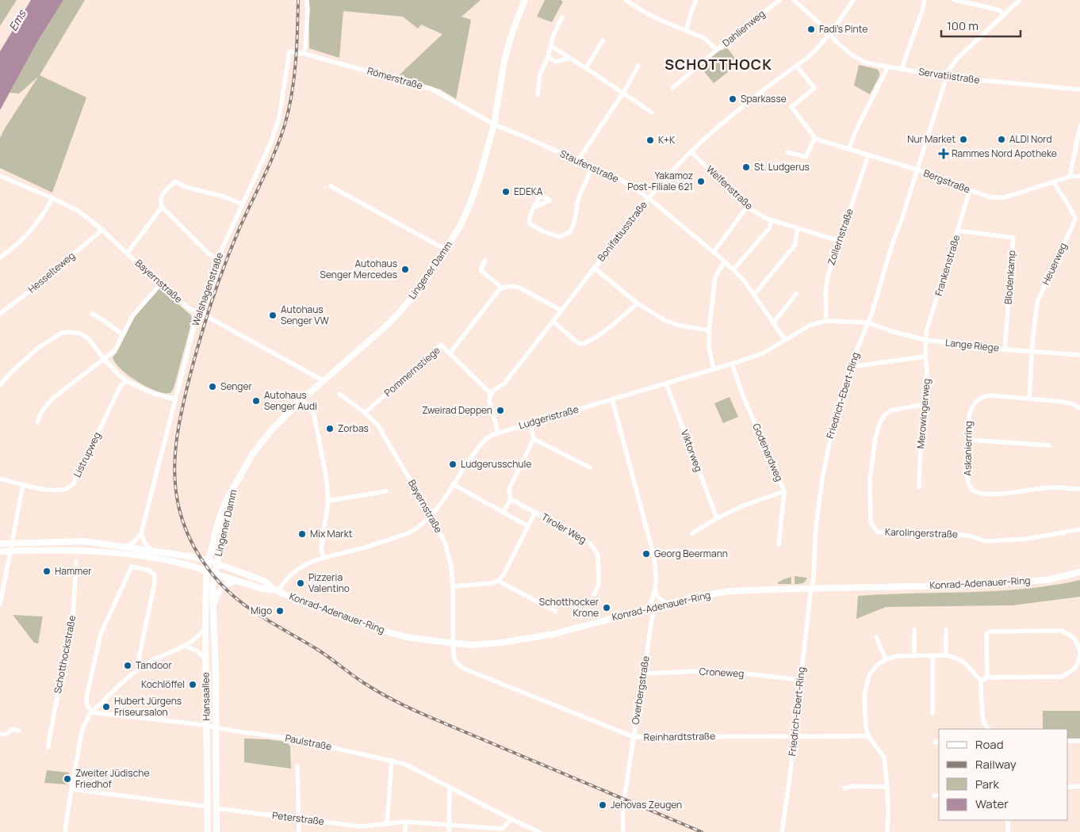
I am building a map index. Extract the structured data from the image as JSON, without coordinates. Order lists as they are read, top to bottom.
{
  "streets": {
    "main road": ["Lingener Damm", "Konrad-Adenauer-Ring", "Hansaallee"],
    "street": [
      "Dahlienweg",
      "Servatiistraße",
      "Römerstraße",
      "Staufenstraße",
      "Bergstraße",
      "Welfenstraße",
      "Bonifatiusstraße",
      "Zollernstraße",
      "Heuerweg",
      "Frankenstraße",
      "Hesselteweg",
      "Blodenkamp",
      "Bayernstraße",
      "Walshagenstraße",
      "Lange Riege",
      "Pommernstiege",
      "Friedrich-Ebert-Ring",
      "Merowingerweg",
      "Ludgeristraße",
      "Askanierring",
      "Viktorweg",
      "Godehardweg",
      "Listrupweg",
      "Tiroler Weg",
      "Karolingerstraße",
      "Schotthockstraße",
      "Croneweg",
      "Overbergstraße",
      "Reinhardtstraße",
      "Paulstraße",
      "Peterstraße"
    ]
  },
  "crossings": [
    ["Servatiistraße", "Bonifatiusstraße"],
    ["Servatiistraße", "Friedrich-Ebert-Ring"],
    ["Römerstraße", "Staufenstraße"],
    ["Römerstraße", "Lingener Damm"],
    ["Römerstraße", "Walshagenstraße"],
    ["Staufenstraße", "Bonifatiusstraße"],
    ["Staufenstraße", "Lingener Damm"],
    ["Staufenstraße", "Ludgeristraße"],
    ["Bergstraße", "Zollernstraße"],
    ["Bergstraße", "Heuerweg"],
    ["Bergstraße", "Frankenstraße"],
    ["Bergstraße", "Friedrich-Ebert-Ring"],
    ["Welfenstraße", "Bonifatiusstraße"],
    ["Welfenstraße", "Zollernstraße"],
    ["Zollernstraße", "Ludgeristraße"],
    ["Heuerweg", "Lange Riege"],
    ["Frankenstraße", "Blodenkamp"],
    ["Frankenstraße", "Lange Riege"],
    ["Frankenstraße", "Merowingerweg"],
    ["Lingener Damm", "Bayernstraße"],
    ["Lingener Damm", "Konrad-Adenauer-Ring"],
    ["Lingener Damm", "Hansaallee"],
    ["Hesselteweg", "Bayernstraße"],
    ["Blodenkamp", "Lange Riege"],
    ["Bayernstraße", "Walshagenstraße"],
    ["Bayernstraße", "Pommernstiege"],
    ["Bayernstraße", "Ludgeristraße"],
    ["Bayernstraße", "Konrad-Adenauer-Ring"],
    ["Bayernstraße", "Reinhardtstraße"],
    ["Lange Riege", "Friedrich-Ebert-Ring"],
    ["Lange Riege", "Merowingerweg"],
    ["Lange Riege", "Ludgeristraße"],
    ["Friedrich-Ebert-Ring", "Ludgeristraße"],
    ["Friedrich-Ebert-Ring", "Konrad-Adenauer-Ring"],
    ["Friedrich-Ebert-Ring", "Croneweg"],
    ["Friedrich-Ebert-Ring", "Reinhardtstraße"],
    ["Merowingerweg", "Karolingerstraße"],
    ["Ludgeristraße", "Viktorweg"],
    ["Ludgeristraße", "Godehardweg"],
    ["Ludgeristraße", "Tiroler Weg"],
    ["Ludgeristraße", "Konrad-Adenauer-Ring"],
    ["Konrad-Adenauer-Ring", "Overbergstraße"],
    ["Konrad-Adenauer-Ring", "Hansaallee"],
    ["Konrad-Adenauer-Ring", "Reinhardtstraße"],
    ["Croneweg", "Overbergstraße"],
    ["Overbergstraße", "Reinhardtstraße"],
    ["Hansaallee", "Paulstraße"],
    ["Hansaallee", "Peterstraße"],
    ["Paulstraße", "Peterstraße"]
  ],
  "districts": ["SCHOTTHOCK"],
  "water": ["Ems"],
  "places": {
    "other": [
      "Fadi's Pinte",
      "Sparkasse",
      "Nur Market",
      "ALDI Nord",
      "K+K",
      "St. Ludgerus",
      "Yakamoz Post-Filiale 621",
      "EDEKA",
      "Autohaus Senger Mercedes",
      "Autohaus Senger VW",
      "Senger",
      "Autohaus Senger Audi",
      "Zweirad Deppen",
      "Zorbas",
      "Ludgerusschule",
      "Mix Markt",
      "Georg Beermann",
      "Hammer",
      "Pizzeria Valentino",
      "Schotthocker Krone",
      "Migo",
      "Tandoor",
      "Kochlöffel",
      "Hubert Jürgens Friseursalon",
      "Zweiter Jüdische Friedhof",
      "Jehovas Zeugen"
    ],
    "health": ["Rammes Nord Apotheke"]
  },
  "legend": [
    "Road",
    "Railway",
    "Park",
    "Water"
  ],
  "scale_bar": "100 m"
}
